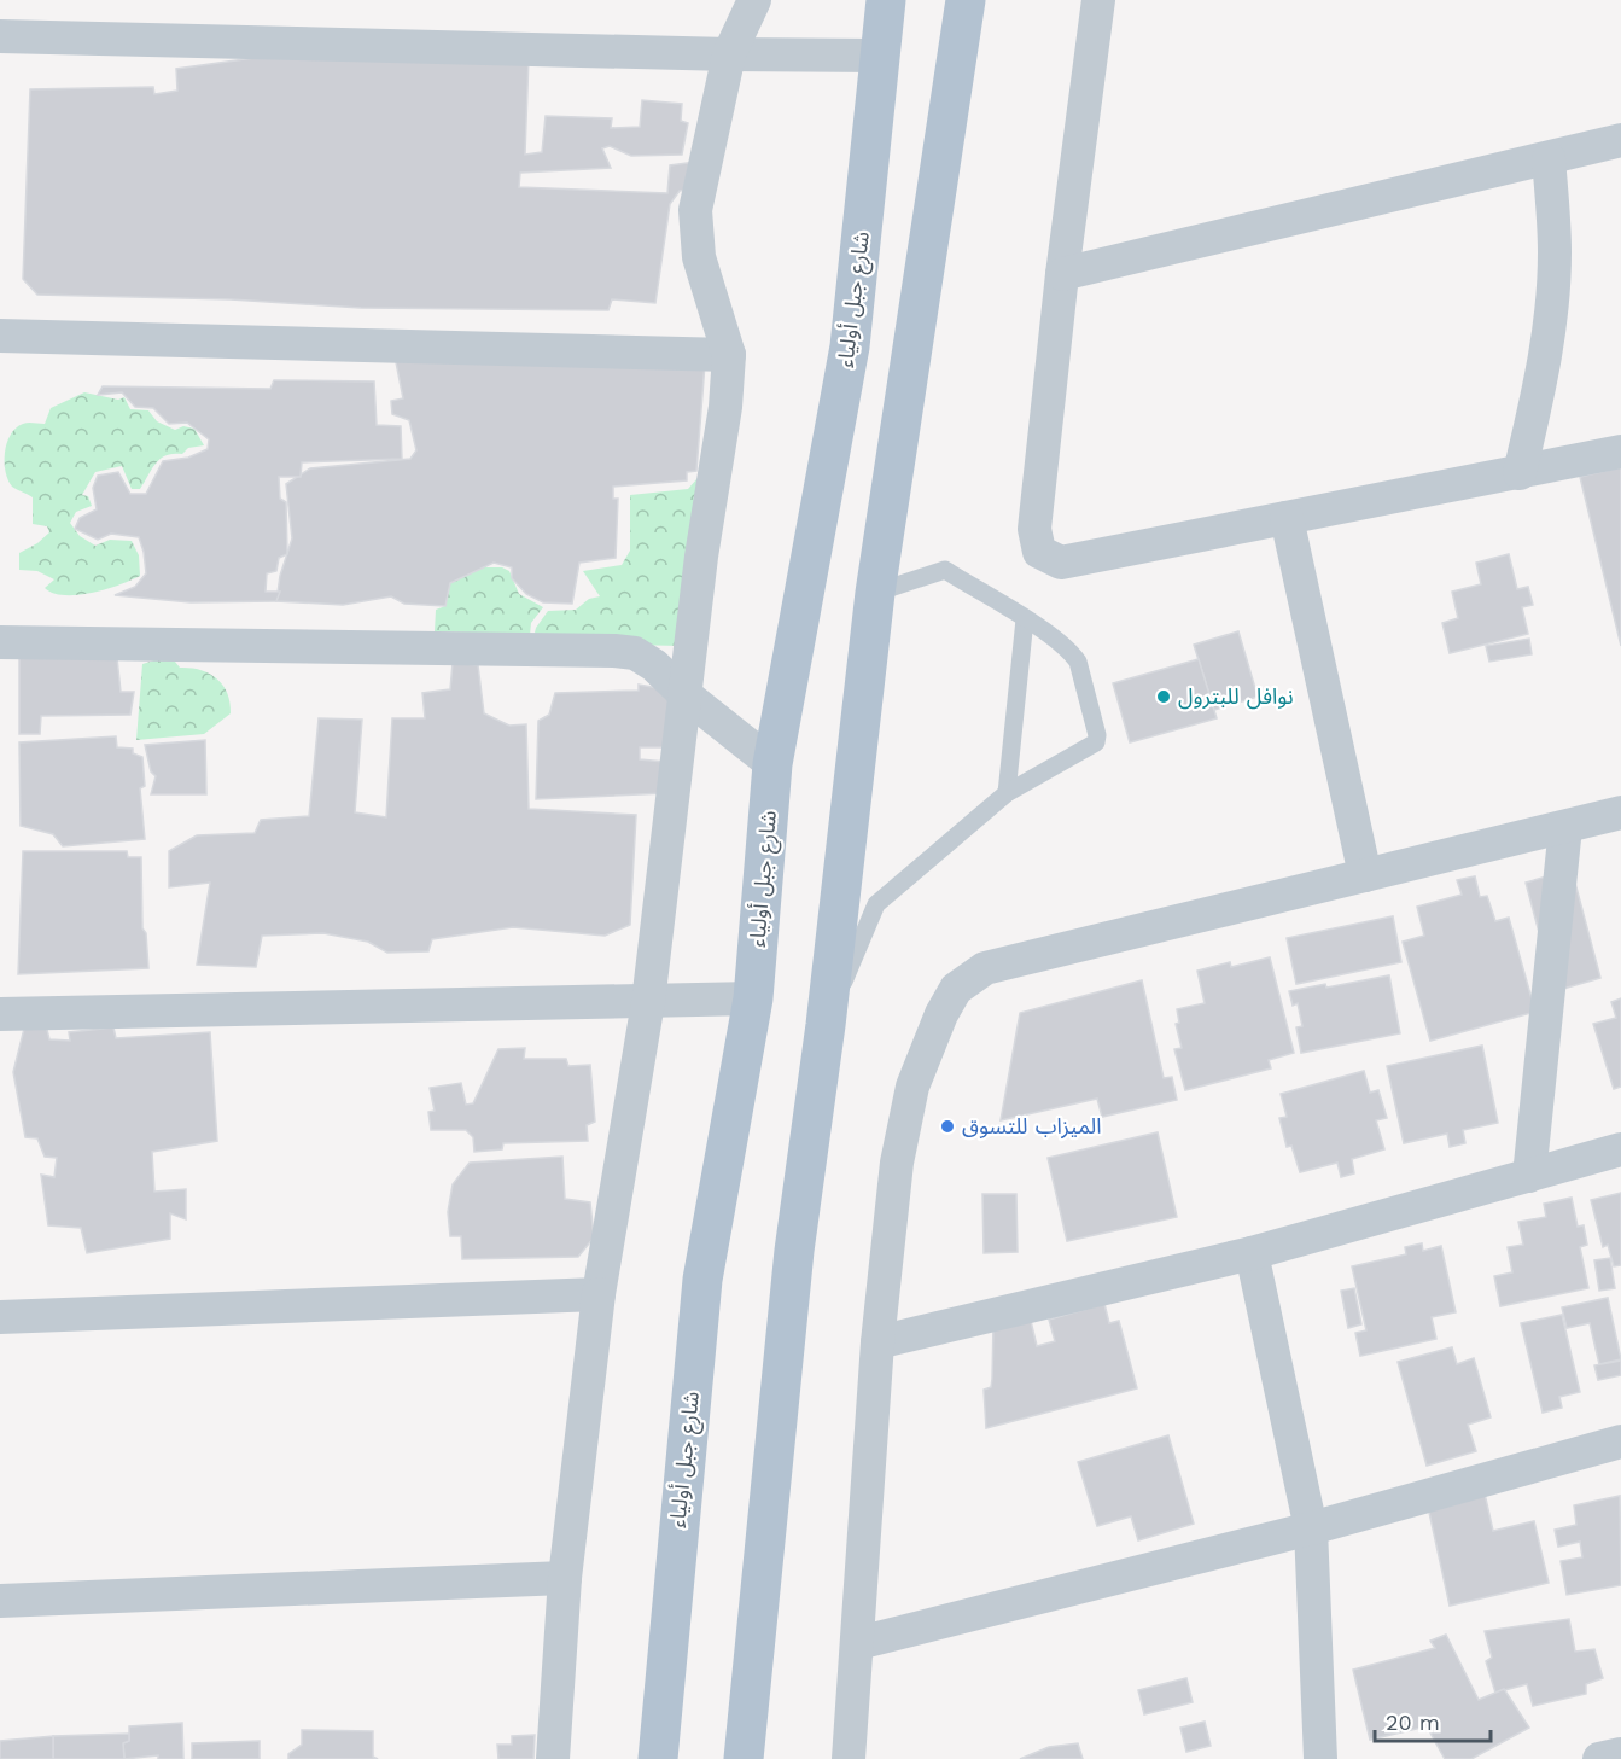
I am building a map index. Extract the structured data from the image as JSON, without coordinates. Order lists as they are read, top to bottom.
{
  "streets": {
    "main road": ["شارع جبل أولياء"]
  },
  "places": ["نوافل للبترول", "الميزاب للتسوق"],
  "scale_bar": "20 m"
}
